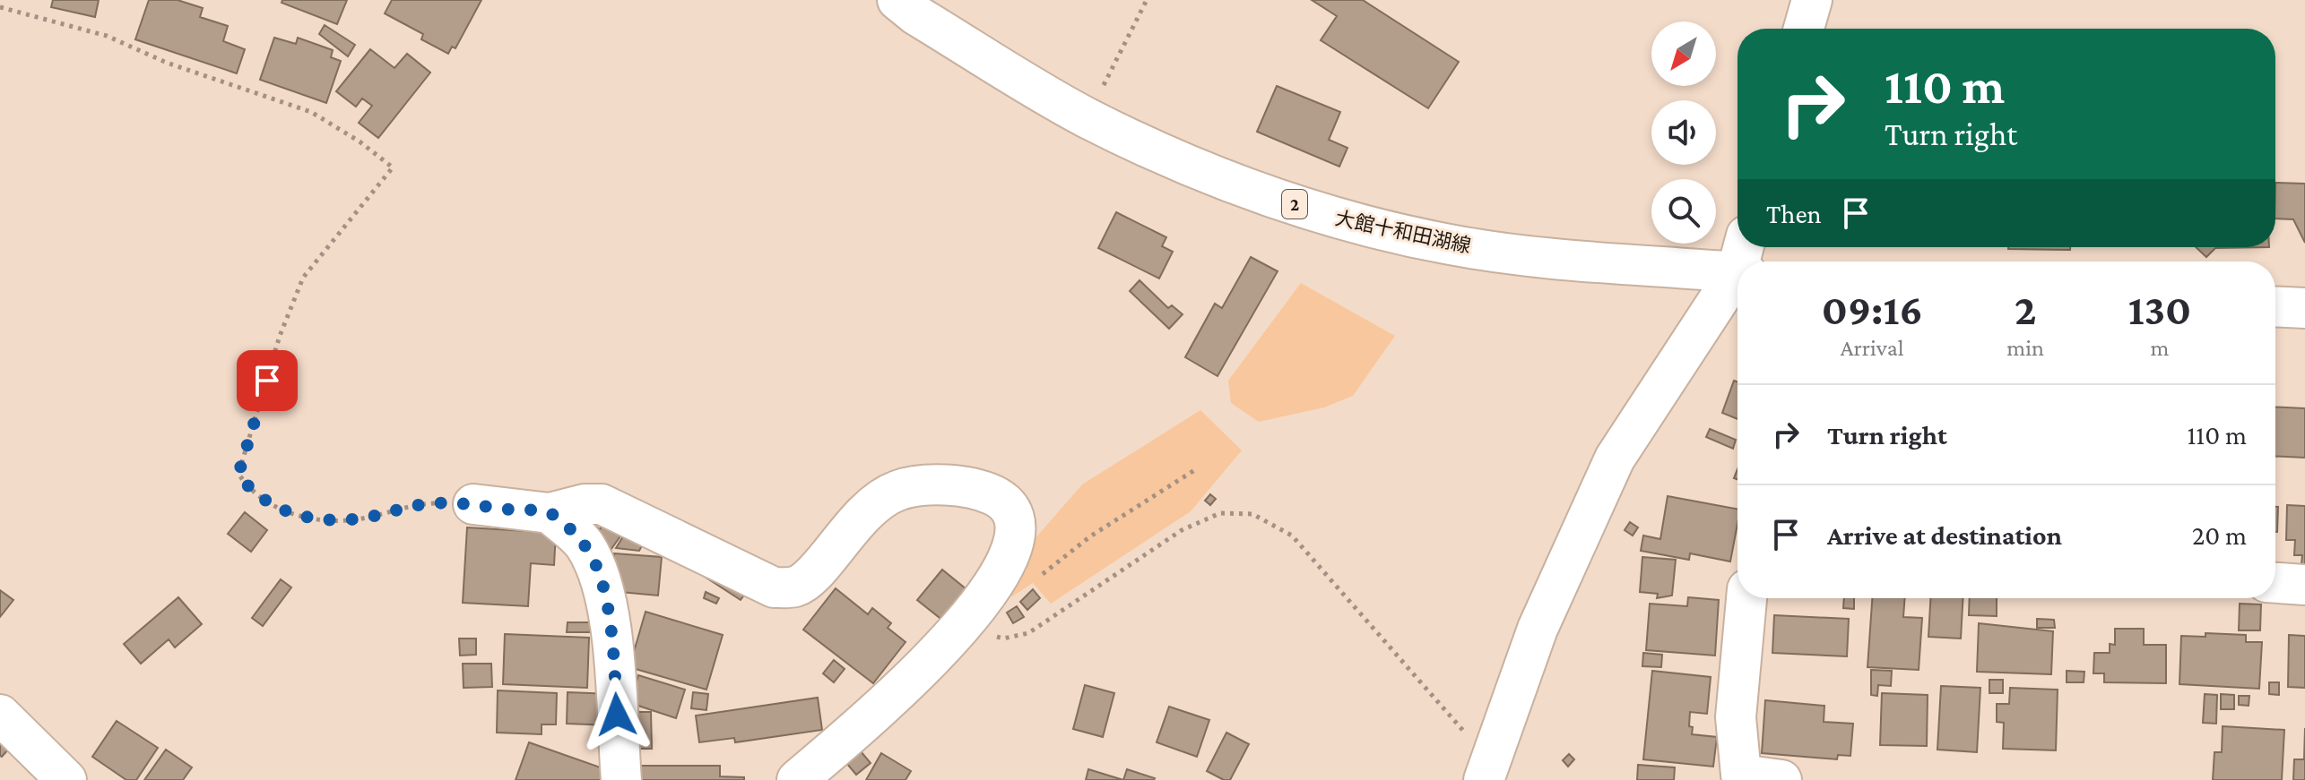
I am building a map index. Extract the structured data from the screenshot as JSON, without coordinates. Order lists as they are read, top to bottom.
{
  "streets": {
    "street": ["2", "大館十和田湖線"]
  },
  "north": "bottom left",
  "page": {
    "turn": ["110 m", "Turn right"],
    "then": "Then",
    "eta": [
      "09:16",
      "Arrival",
      "2",
      "min",
      "130",
      "m"
    ],
    "list": [
      {
        "name": "Turn right",
        "value": "110 m"
      },
      {
        "name": "Arrive at destination",
        "value": "20 m"
      }
    ]
  }
}
